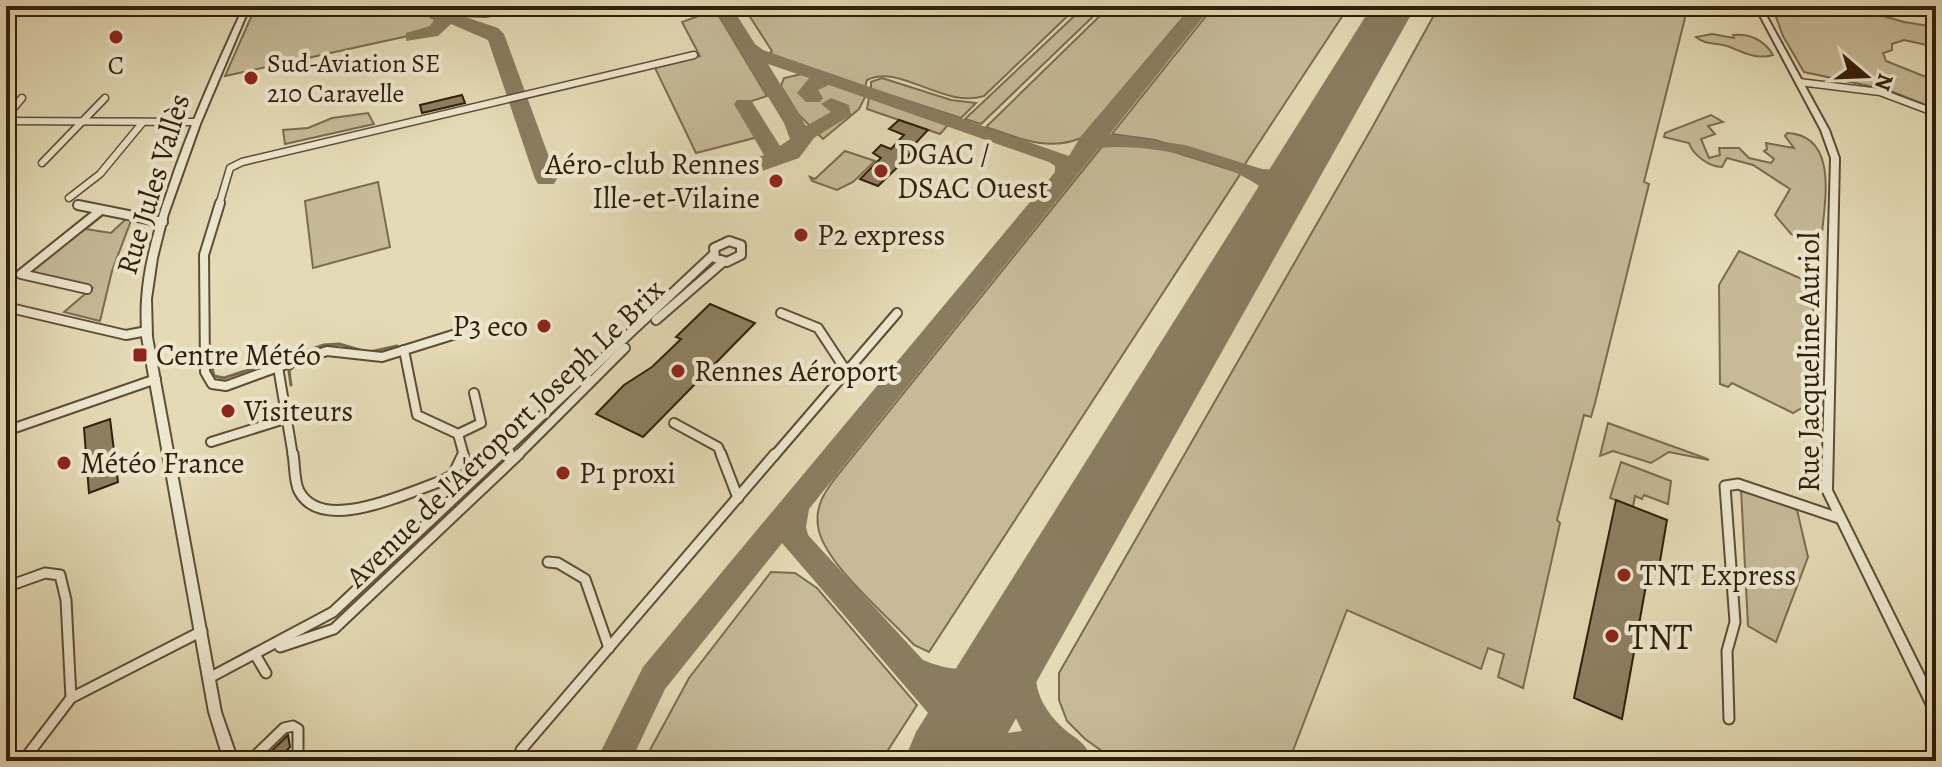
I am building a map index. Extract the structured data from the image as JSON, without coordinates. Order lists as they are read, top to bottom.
{
  "streets": {
    "street": ["Rue Jules Vallès", "Rue Jacqueline Auriol", "Avenue de l'Aéroport Joseph Le Brix"]
  },
  "crossings": [
    ["Rue Jules Vallès", "Avenue de l'Aéroport Joseph Le Brix"]
  ],
  "places": {
    "other": [
      "C",
      "Sud-Aviation SE 210 Caravelle",
      "DGAC / DSAC Ouest",
      "Aéro-club Rennes Ille-et-Vilaine",
      "P2 express",
      "P3 eco",
      "Rennes Aéroport",
      "Visiteurs",
      "Météo France",
      "P1 proxi",
      "TNT Express",
      "TNT"
    ],
    "transit": ["Centre Météo"]
  },
  "north": "right"
}
